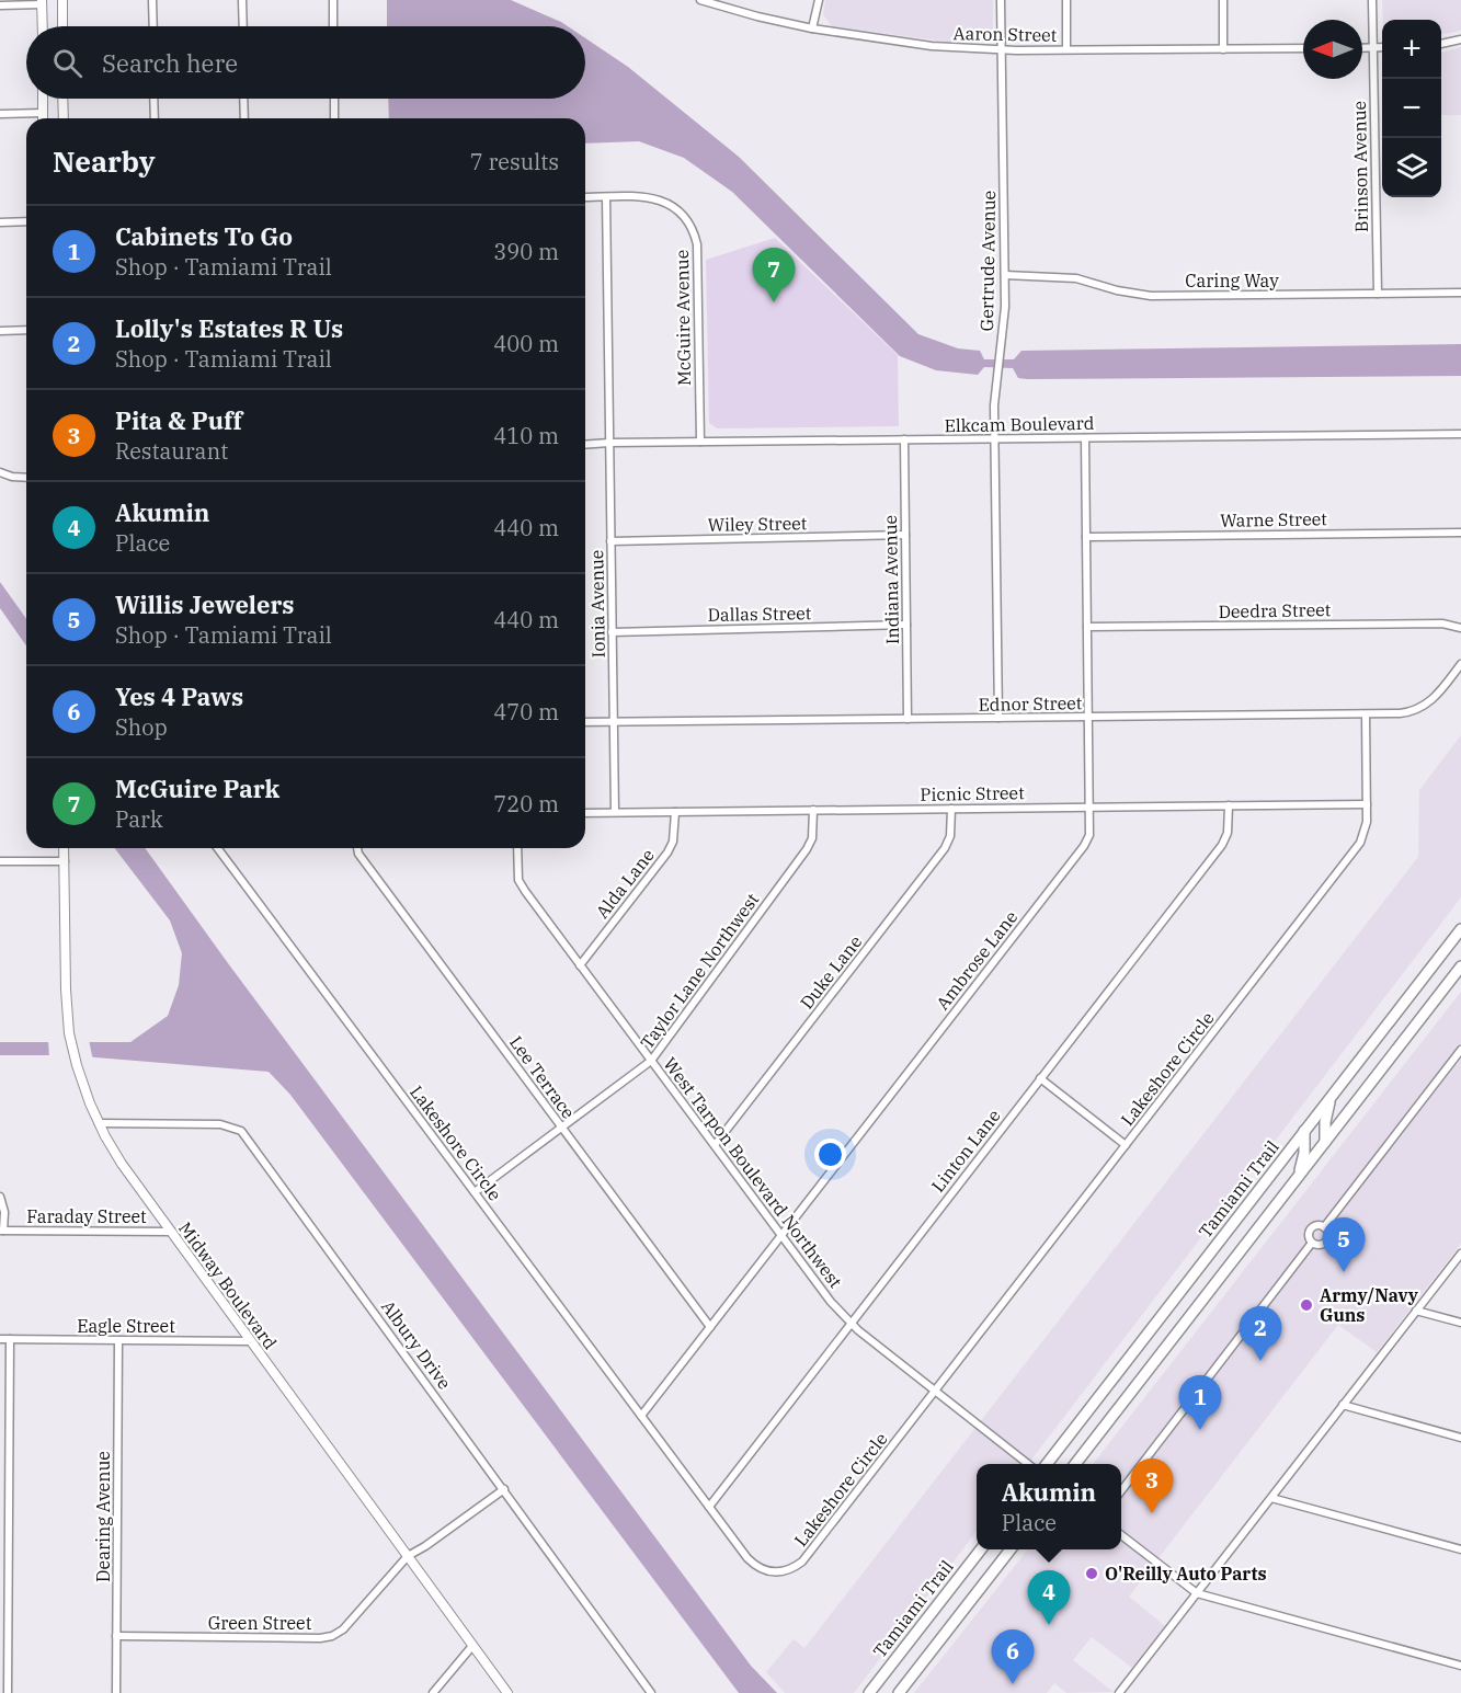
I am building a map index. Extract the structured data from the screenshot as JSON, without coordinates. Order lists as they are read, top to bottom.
{
  "streets": {
    "main road": ["Tamiami Trail"],
    "street": [
      "Aaron Street",
      "Brinson Avenue",
      "Gertrude Avenue",
      "Caring Way",
      "McGuire Avenue",
      "Elkcam Boulevard",
      "Warne Street",
      "Wiley Street",
      "Indiana Avenue",
      "Ionia Avenue",
      "Deedra Street",
      "Dallas Street",
      "Ednor Street",
      "Picnic Street",
      "Alda Lane",
      "Ambrose Lane",
      "Taylor Lane Northwest",
      "Duke Lane",
      "Lakeshore Circle",
      "Lee Terrace",
      "Linton Lane",
      "West Tarpon Boulevard Northwest",
      "Faraday Street",
      "Midway Boulevard",
      "Eagle Street",
      "Albury Drive",
      "Dearing Avenue",
      "Green Street"
    ]
  },
  "crossings": [
    ["Aaron Street", "Gertrude Avenue"],
    ["Brinson Avenue", "Caring Way"],
    ["Gertrude Avenue", "Caring Way"],
    ["Gertrude Avenue", "Elkcam Boulevard"],
    ["Gertrude Avenue", "Ednor Street"],
    ["McGuire Avenue", "Elkcam Boulevard"],
    ["McGuire Avenue", "Ionia Avenue"],
    ["Elkcam Boulevard", "Indiana Avenue"],
    ["Elkcam Boulevard", "Ionia Avenue"],
    ["Elkcam Boulevard", "Ambrose Lane"],
    ["Warne Street", "Ambrose Lane"],
    ["Wiley Street", "Indiana Avenue"],
    ["Wiley Street", "Ionia Avenue"],
    ["Indiana Avenue", "Dallas Street"],
    ["Indiana Avenue", "Ednor Street"],
    ["Ionia Avenue", "Dallas Street"],
    ["Ionia Avenue", "Ednor Street"],
    ["Ionia Avenue", "Picnic Street"],
    ["Deedra Street", "Ambrose Lane"],
    ["Ednor Street", "Ambrose Lane"],
    ["Ednor Street", "Lakeshore Circle"],
    ["Picnic Street", "Alda Lane"],
    ["Picnic Street", "Ambrose Lane"],
    ["Picnic Street", "Taylor Lane Northwest"],
    ["Picnic Street", "Duke Lane"],
    ["Picnic Street", "Lakeshore Circle"],
    ["Picnic Street", "Linton Lane"],
    ["Alda Lane", "West Tarpon Boulevard Northwest"],
    ["Ambrose Lane", "Lakeshore Circle"],
    ["Ambrose Lane", "Lee Terrace"],
    ["Ambrose Lane", "West Tarpon Boulevard Northwest"],
    ["Taylor Lane Northwest", "Lakeshore Circle"],
    ["Taylor Lane Northwest", "Lee Terrace"],
    ["Taylor Lane Northwest", "West Tarpon Boulevard Northwest"],
    ["Duke Lane", "West Tarpon Boulevard Northwest"],
    ["Lakeshore Circle", "Linton Lane"],
    ["Lakeshore Circle", "West Tarpon Boulevard Northwest"],
    ["Linton Lane", "West Tarpon Boulevard Northwest"],
    ["Faraday Street", "Midway Boulevard"],
    ["Midway Boulevard", "Eagle Street"],
    ["Midway Boulevard", "Albury Drive"],
    ["Midway Boulevard", "Green Street"],
    ["Eagle Street", "Dearing Avenue"],
    ["Albury Drive", "Green Street"],
    ["Dearing Avenue", "Green Street"]
  ],
  "places": ["Army/Navy Guns", "O'Reilly Auto Parts"],
  "north": "left",
  "page": {
    "map_buttons": ["+", "−"],
    "search": "Search here",
    "heading": ["Nearby", "7 results"],
    "list": [
      {
        "mark": "1",
        "name": "Cabinets To Go",
        "note": "Shop · Tamiami Trail",
        "value": "390 m"
      },
      {
        "mark": "2",
        "name": "Lolly's Estates R Us",
        "note": "Shop · Tamiami Trail",
        "value": "400 m"
      },
      {
        "mark": "3",
        "name": "Pita & Puff",
        "note": "Restaurant",
        "value": "410 m"
      },
      {
        "mark": "4",
        "name": "Akumin",
        "note": "Place",
        "value": "440 m"
      },
      {
        "mark": "5",
        "name": "Willis Jewelers",
        "note": "Shop · Tamiami Trail",
        "value": "440 m"
      },
      {
        "mark": "6",
        "name": "Yes 4 Paws",
        "note": "Shop",
        "value": "470 m"
      },
      {
        "mark": "7",
        "name": "McGuire Park",
        "note": "Park",
        "value": "720 m"
      }
    ],
    "pins": [
      "7",
      "5",
      "2",
      "1",
      "3",
      "4",
      "6"
    ],
    "popup": ["Akumin", "Place"]
  }
}
